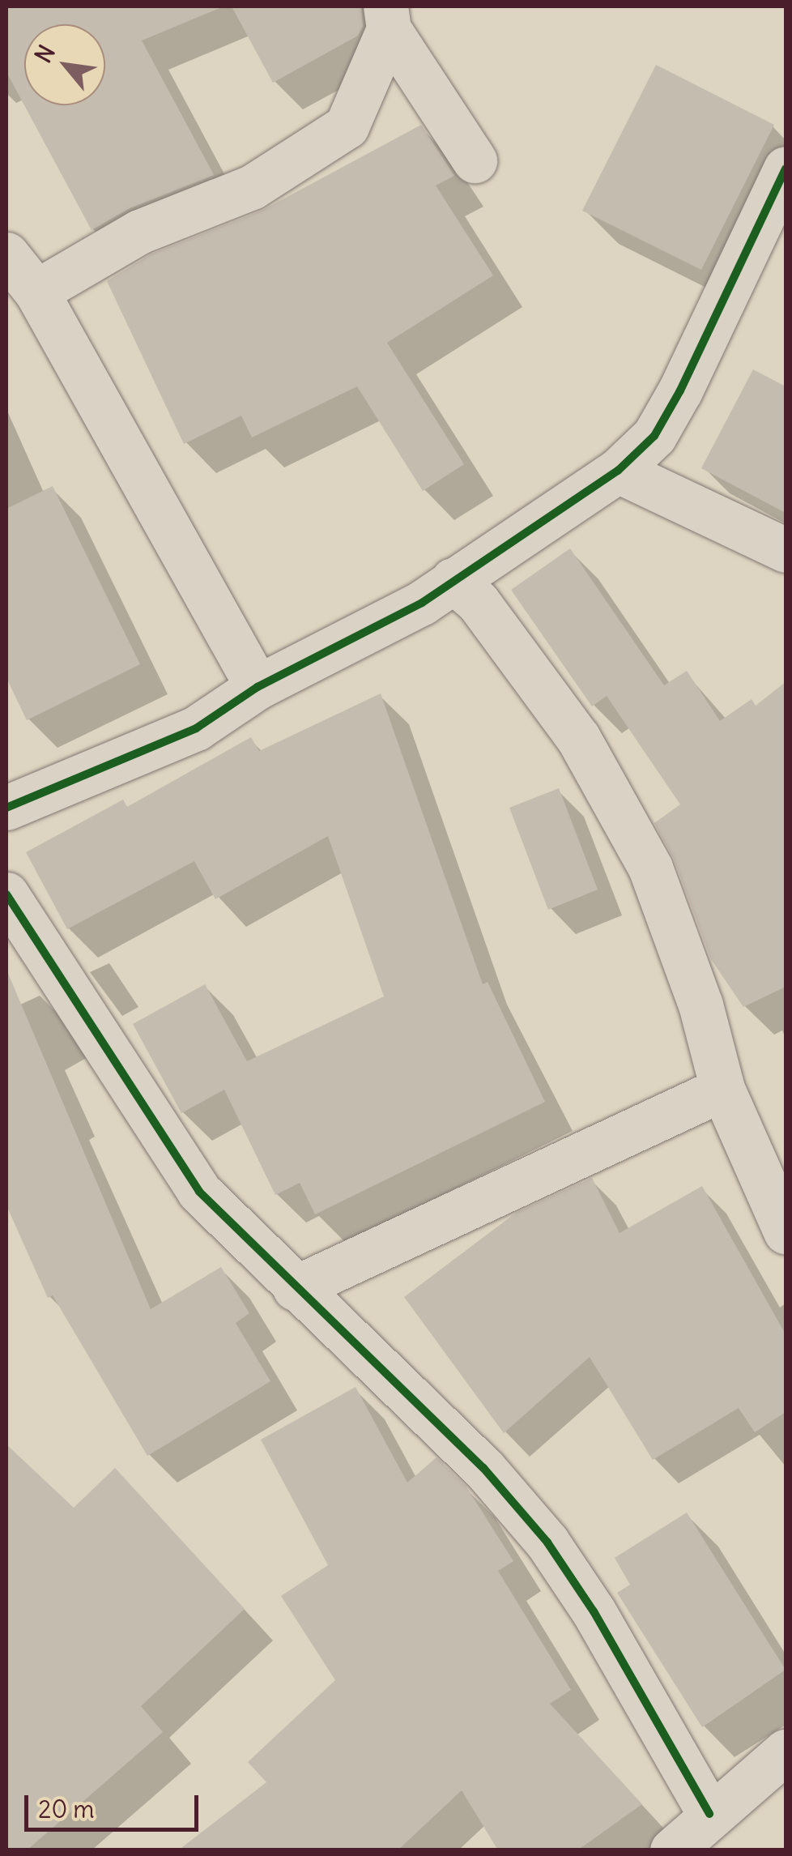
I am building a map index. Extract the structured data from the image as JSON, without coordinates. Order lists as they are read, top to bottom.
{
  "scale_bar": "20 m",
  "north": "top left"
}
